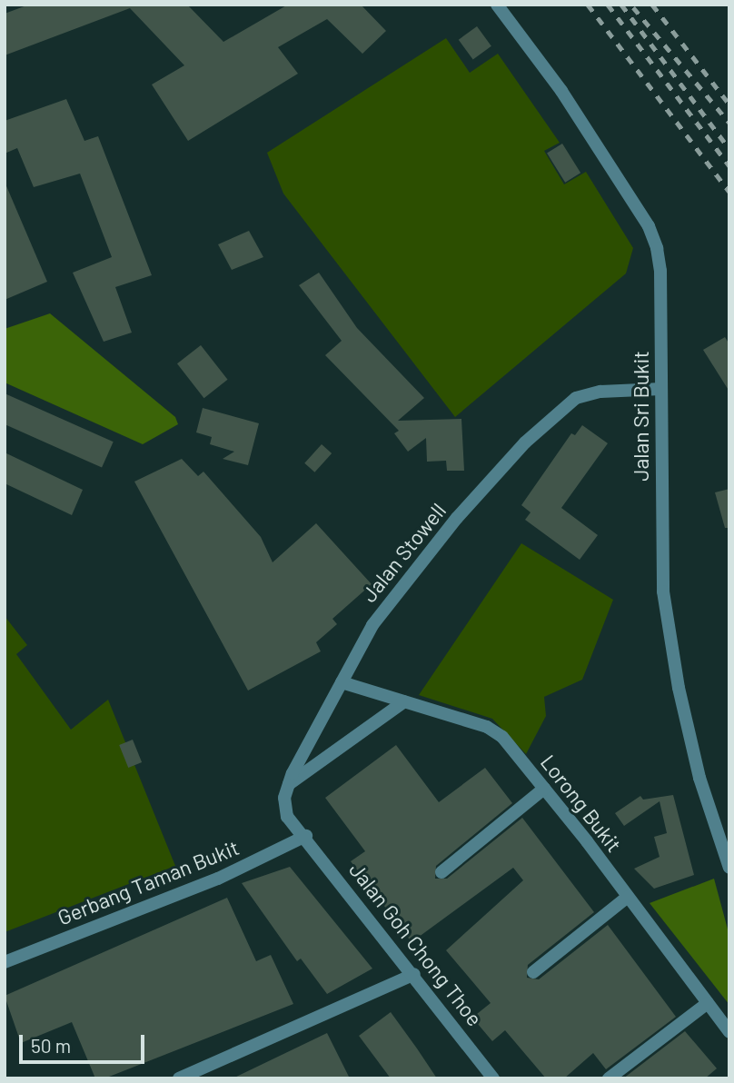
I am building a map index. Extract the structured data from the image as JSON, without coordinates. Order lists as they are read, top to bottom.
{
  "streets": {
    "street": [
      "Jalan Sri Bukit",
      "Jalan Stowell",
      "Lorong Bukit",
      "Gerbang Taman Bukit",
      "Jalan Goh Chong Thoe"
    ]
  },
  "crossings": [
    ["Jalan Sri Bukit", "Jalan Stowell"],
    ["Jalan Stowell", "Lorong Bukit"],
    ["Jalan Stowell", "Gerbang Taman Bukit"],
    ["Jalan Stowell", "Jalan Goh Chong Thoe"],
    ["Gerbang Taman Bukit", "Jalan Goh Chong Thoe"]
  ],
  "scale_bar": "50 m"
}
